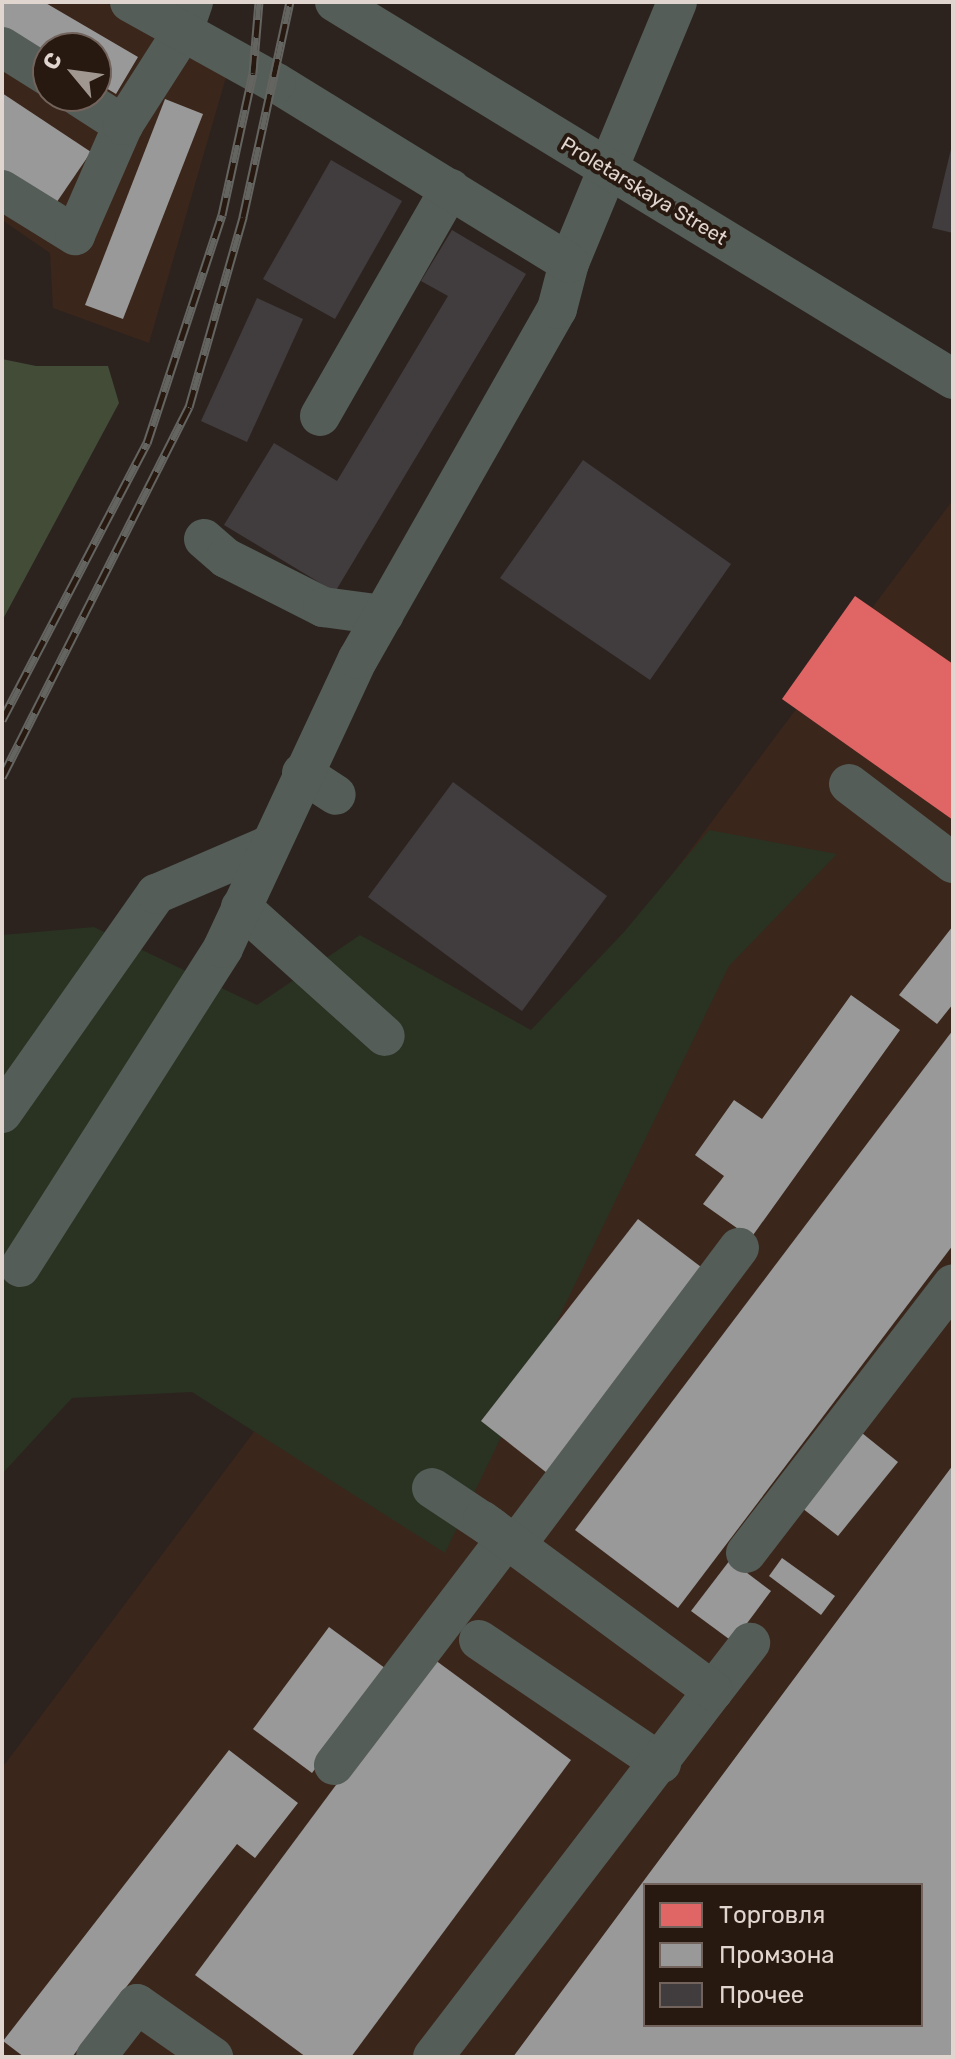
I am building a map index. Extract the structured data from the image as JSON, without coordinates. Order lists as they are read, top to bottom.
{
  "streets": {
    "street": ["Proletarskaya Street"]
  },
  "legend": ["Торговля", "Промзона", "Прочее"],
  "north": "top left"
}
